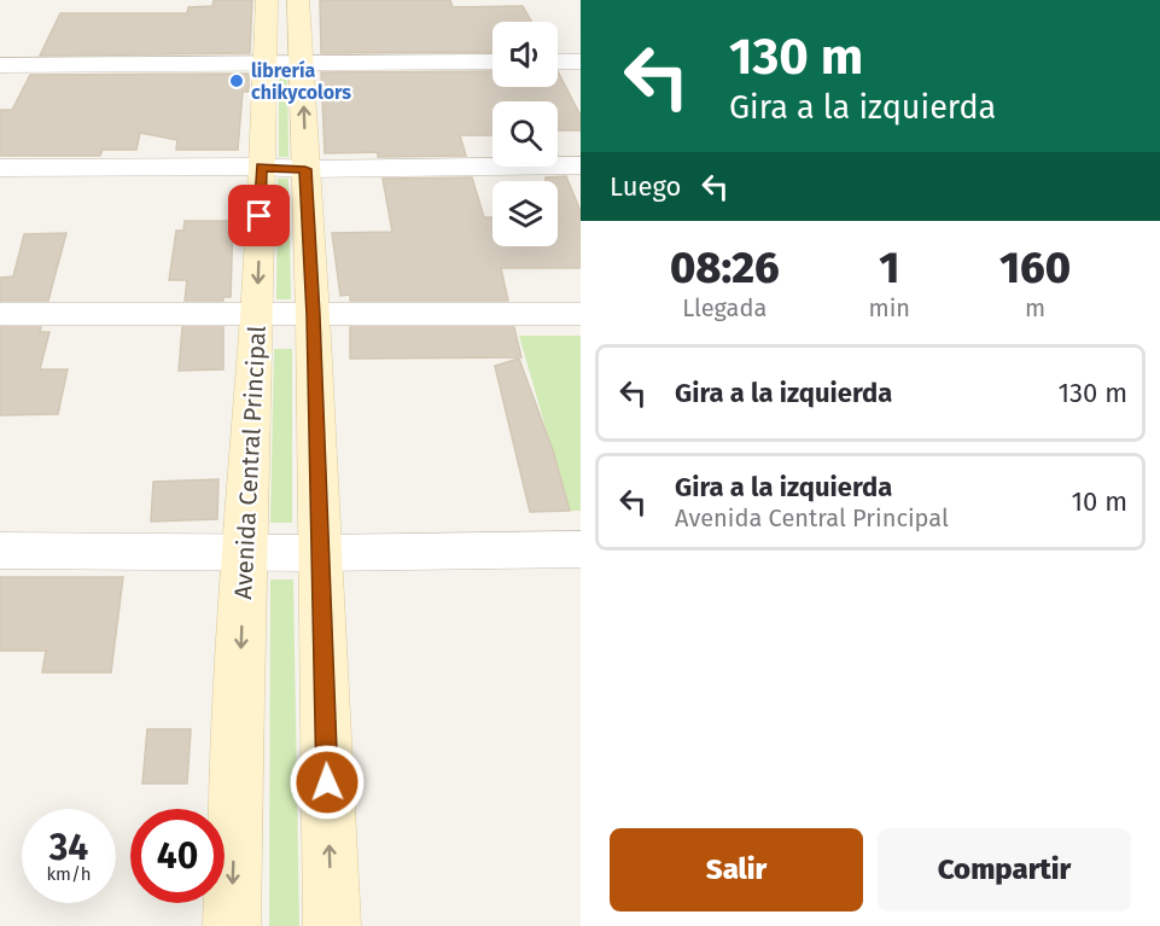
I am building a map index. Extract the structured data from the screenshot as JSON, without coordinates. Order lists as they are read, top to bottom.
{
  "streets": {
    "street": ["Avenida Central Principal"]
  },
  "places": ["librería chikycolors"],
  "page": {
    "turn": ["130 m", "Gira a la izquierda"],
    "then": "Luego",
    "eta": [
      "08:26",
      "Llegada",
      "1",
      "min",
      "160",
      "m"
    ],
    "list": [
      {
        "name": "Gira a la izquierda",
        "value": "130 m"
      },
      {
        "name": "Gira a la izquierda",
        "note": "Avenida Central Principal",
        "value": "10 m"
      }
    ],
    "speed": "34 km/h",
    "limit": "40",
    "buttons": ["Salir", "Compartir"]
  }
}
